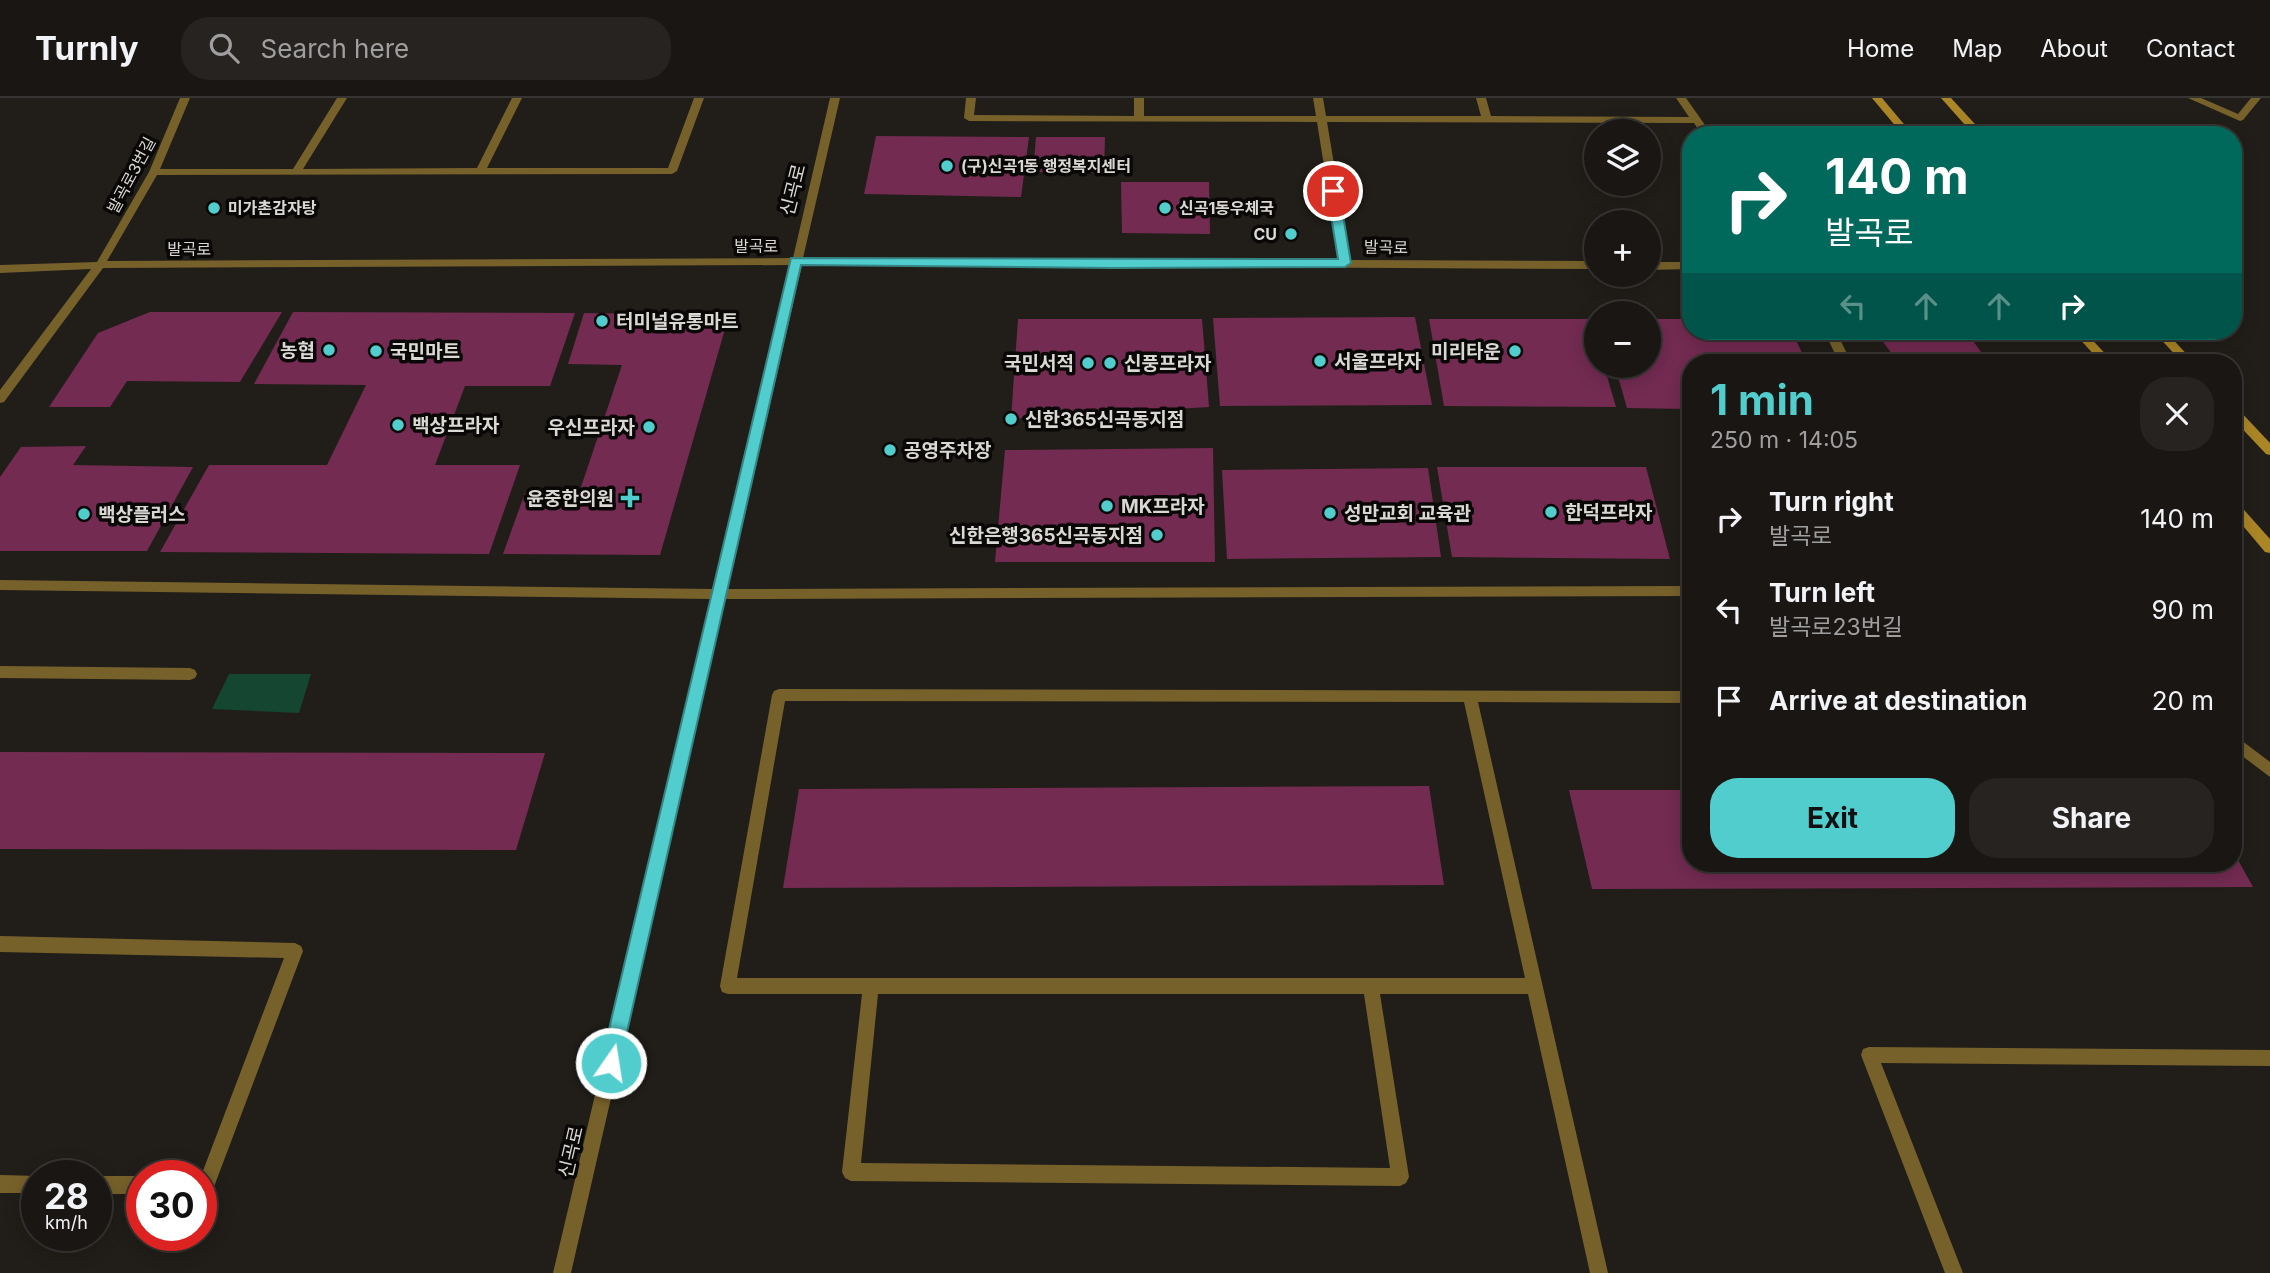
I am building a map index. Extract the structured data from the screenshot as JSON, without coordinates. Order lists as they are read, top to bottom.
{
  "streets": {
    "street": ["발곡로3번길", "신곡로", "발곡로"]
  },
  "crossings": [
    ["발곡로3번길", "발곡로"],
    ["신곡로", "발곡로"]
  ],
  "places": {
    "other": [
      "(구)신곡1동 행정복지센터",
      "미가촌감자탕",
      "신곡1동우체국",
      "CU",
      "터미널유통마트",
      "농협",
      "국민마트",
      "미리타운",
      "서울프라자",
      "국민서적",
      "신풍프라자",
      "신한365신곡동지점",
      "백상프라자",
      "우신프라자",
      "공영주차장",
      "MK프라자",
      "한덕프라자",
      "성만교회 교육관",
      "백상플러스",
      "신한은행365신곡동지점"
    ],
    "health": ["윤중한의원"]
  },
  "page": {
    "header": "Turnly",
    "search": "Search here",
    "nav": [
      "Home",
      "Map",
      "About",
      "Contact"
    ],
    "map_buttons": ["+", "−"],
    "turn": ["140 m", "발곡로"],
    "heading": ["1 min", "250 m · 14:05"],
    "list": [
      {
        "name": "Turn right",
        "note": "발곡로",
        "value": "140 m"
      },
      {
        "name": "Turn left",
        "note": "발곡로23번길",
        "value": "90 m"
      },
      {
        "name": "Arrive at destination",
        "value": "20 m"
      }
    ],
    "buttons": ["Exit", "Share"],
    "speed": "28 km/h",
    "limit": "30"
  }
}
